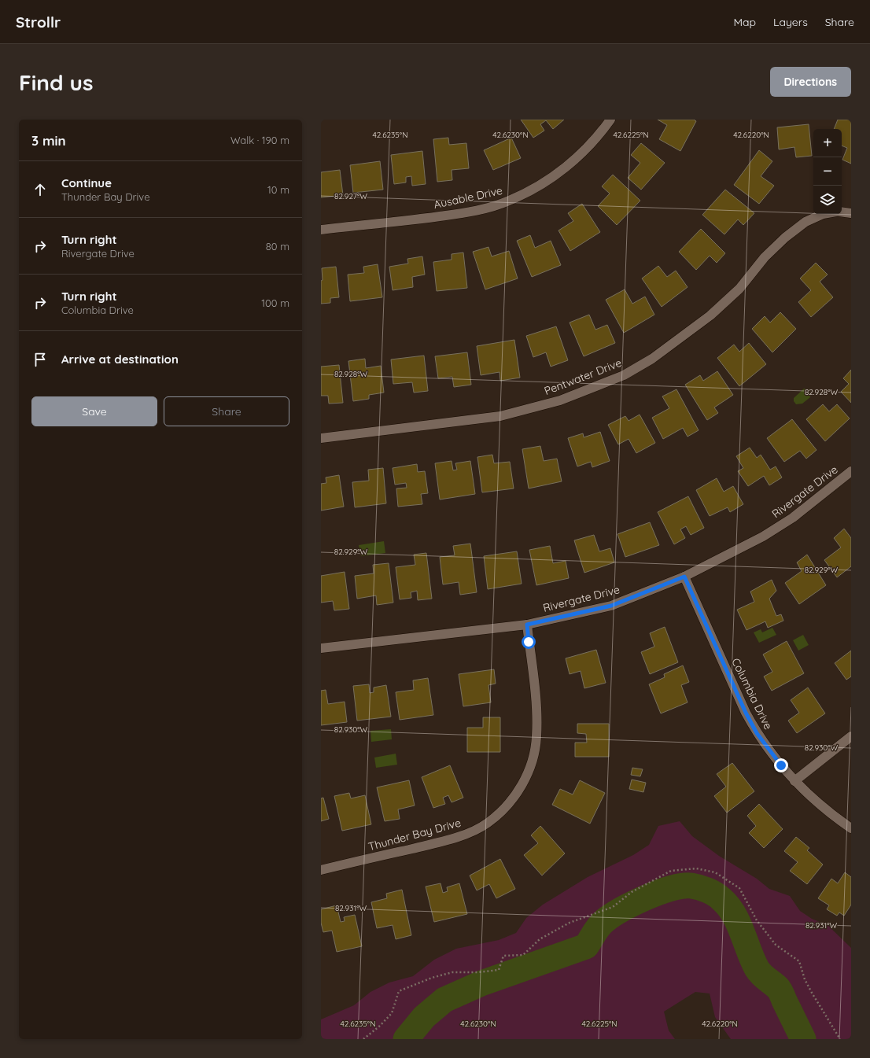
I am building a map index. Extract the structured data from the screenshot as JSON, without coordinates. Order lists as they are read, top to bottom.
{
  "streets": {
    "street": [
      "Ausable Drive",
      "Pentwater Drive",
      "Rivergate Drive",
      "Columbia Drive",
      "Thunder Bay Drive"
    ]
  },
  "crossings": [
    ["Rivergate Drive", "Columbia Drive"],
    ["Rivergate Drive", "Thunder Bay Drive"]
  ],
  "page": {
    "header": "Strollr",
    "nav": ["Map", "Layers", "Share"],
    "buttons": [
      "Directions",
      ["Save", "Share"]
    ],
    "title": "Find us",
    "heading": ["3 min", "Walk · 190 m"],
    "map_buttons": ["+", "−"],
    "list": [
      ["Continue", "Thunder Bay Drive", "10 m"],
      ["Turn right", "Rivergate Drive", "80 m"],
      ["Turn right", "Columbia Drive", "100 m"],
      "Arrive at destination"
    ]
  },
  "coordinates": [
    "42.6235°N",
    "42.6230°N",
    "42.6225°N",
    "42.6220°N",
    "82.927°W",
    "82.928°W",
    "82.929°W",
    "82.930°W",
    "82.931°W"
  ]
}
